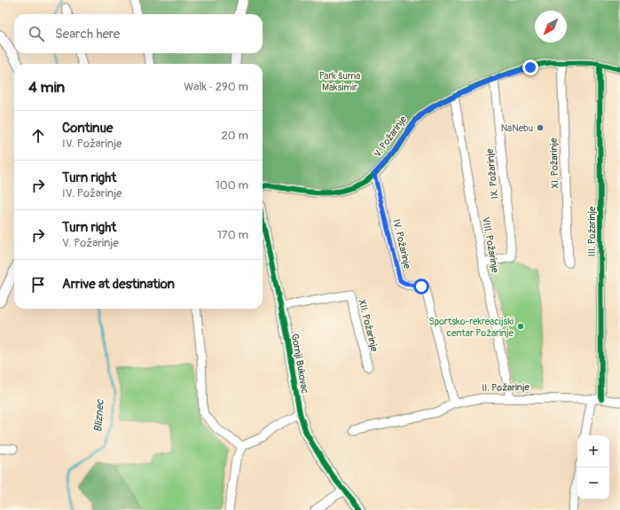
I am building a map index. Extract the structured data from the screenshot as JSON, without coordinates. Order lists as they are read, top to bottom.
{
  "streets": {
    "street": [
      "V. Požarinje",
      "XI. Požarinje",
      "IX. Požarinje",
      "III. Požarinje",
      "IV. Požarinje",
      "VIII. Požarinje",
      "XII. Požarinje",
      "Gornji Bukovac",
      "II. Požarinje"
    ]
  },
  "crossings": [
    ["V. Požarinje", "XI. Požarinje"],
    ["V. Požarinje", "IX. Požarinje"],
    ["V. Požarinje", "III. Požarinje"],
    ["V. Požarinje", "IV. Požarinje"],
    ["V. Požarinje", "VIII. Požarinje"],
    ["IX. Požarinje", "VIII. Požarinje"],
    ["III. Požarinje", "II. Požarinje"],
    ["IV. Požarinje", "II. Požarinje"],
    ["VIII. Požarinje", "II. Požarinje"],
    ["XII. Požarinje", "Gornji Bukovac"]
  ],
  "water": ["Bliznec"],
  "parks": ["Park šuma Maksimir"],
  "places": ["NaNebu", "Sportsko-rekreacijski centar Požarinje"],
  "north": "bottom left",
  "page": {
    "search": "Search here",
    "heading": ["4 min", "Walk · 290 m"],
    "list": [
      ["Continue", "IV. Požarinje", "20 m"],
      ["Turn right", "IV. Požarinje", "100 m"],
      ["Turn right", "V. Požarinje", "170 m"],
      "Arrive at destination"
    ],
    "map_buttons": ["+", "−"]
  }
}
